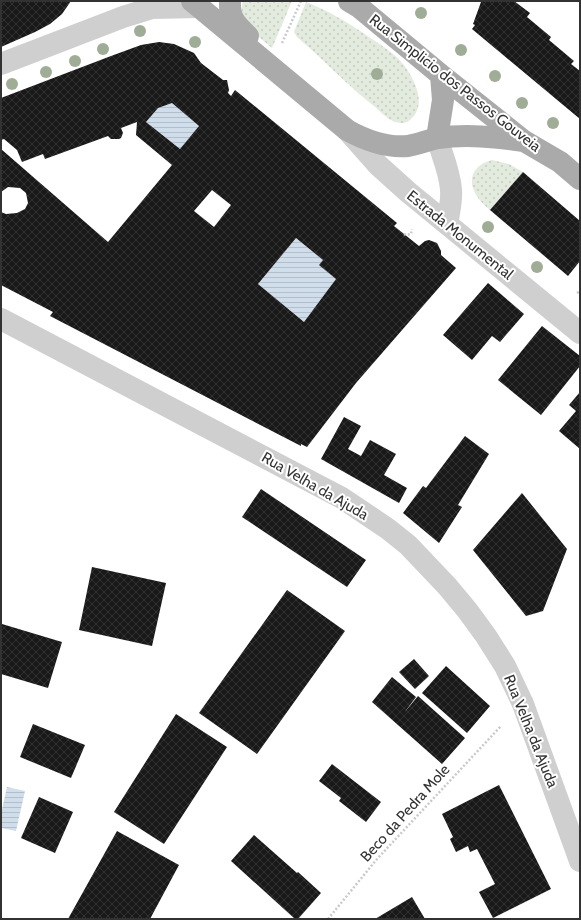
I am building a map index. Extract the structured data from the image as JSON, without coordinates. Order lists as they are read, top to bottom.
{
  "streets": {
    "main road": ["Rua Simplicio dos Passos Gouveia", "Estrada Monumental"],
    "street": ["Rua Velha da Ajuda"],
    "path": ["Beco da Pedra Mole"]
  },
  "crossings": [
    ["Rua Simplicio dos Passos Gouveia", "Estrada Monumental"]
  ]
}
